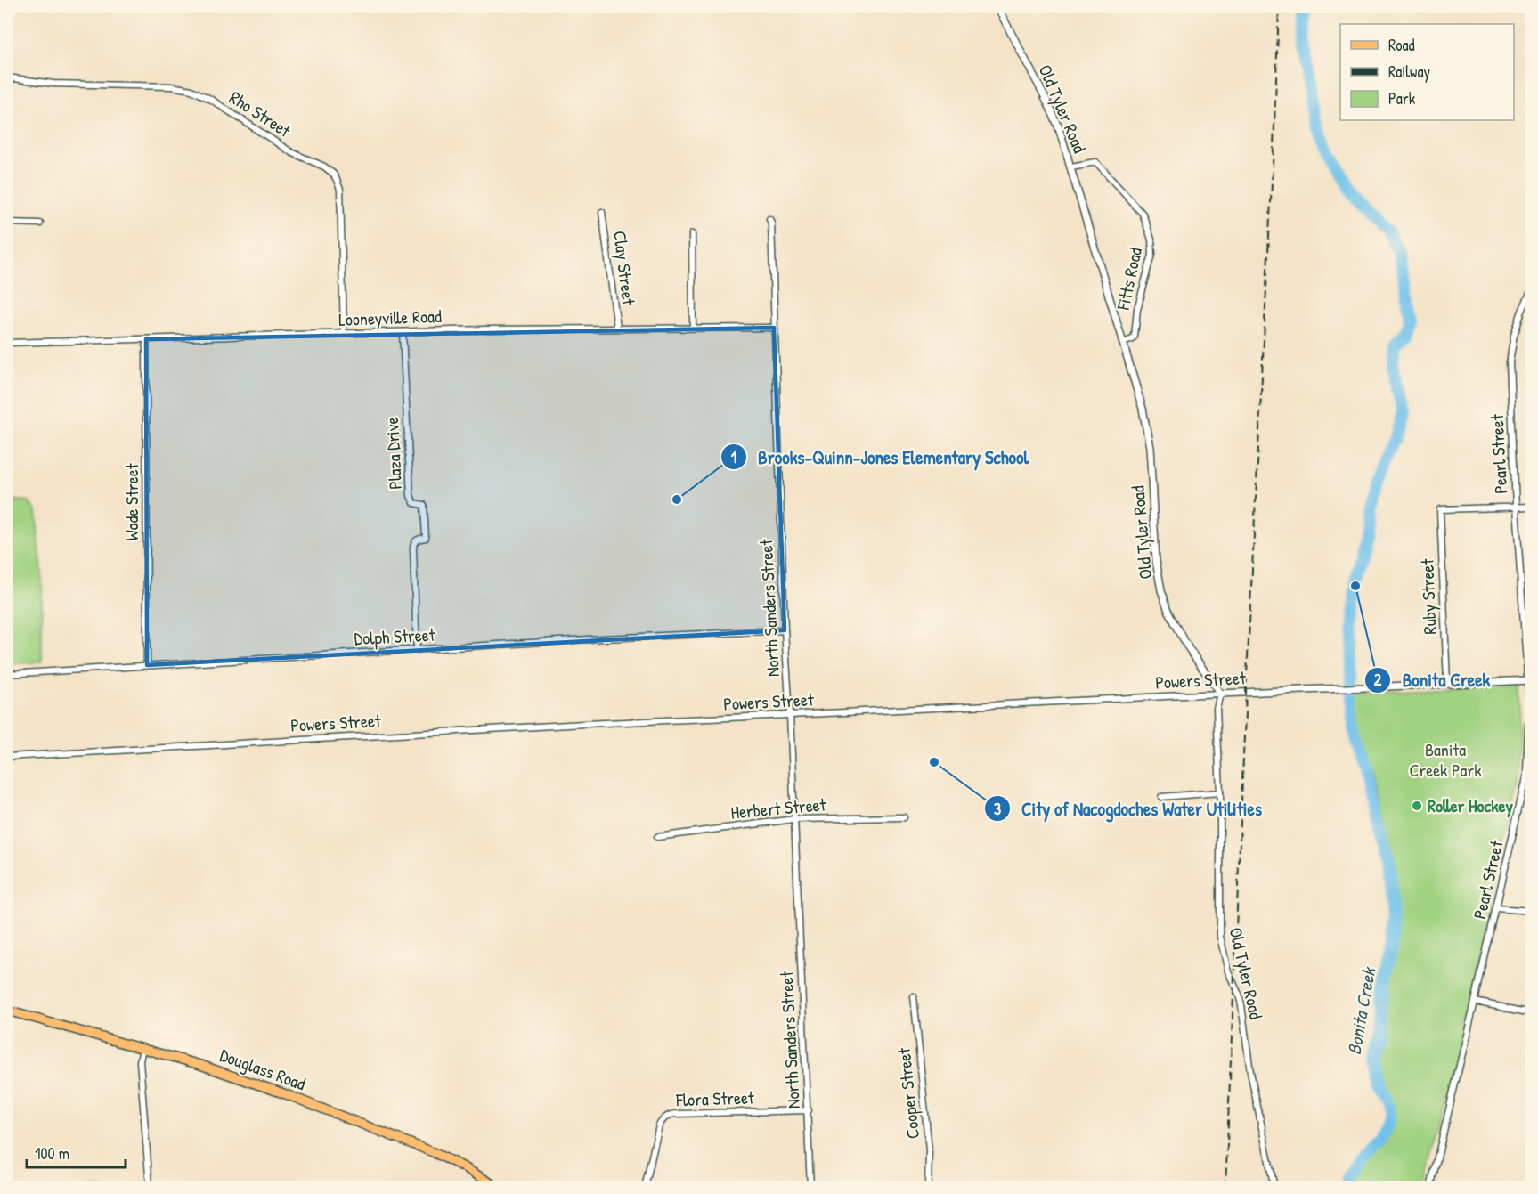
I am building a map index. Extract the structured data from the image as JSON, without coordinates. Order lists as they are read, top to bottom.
{
  "streets": {
    "main road": ["Douglass Road"],
    "street": [
      "Old Tyler Road",
      "Rho Street",
      "Clay Street",
      "Fitts Road",
      "Looneyville Road",
      "Plaza Drive",
      "Pearl Street",
      "Wade Street",
      "Ruby Street",
      "North Sanders Street",
      "Dolph Street",
      "Powers Street",
      "Herbert Street",
      "Cooper Street",
      "Flora Street"
    ]
  },
  "crossings": [
    ["Old Tyler Road", "Fitts Road"],
    ["Old Tyler Road", "Powers Street"],
    ["Rho Street", "Looneyville Road"],
    ["Clay Street", "Looneyville Road"],
    ["Looneyville Road", "Plaza Drive"],
    ["Looneyville Road", "Wade Street"],
    ["Looneyville Road", "North Sanders Street"],
    ["Plaza Drive", "Dolph Street"],
    ["Pearl Street", "Ruby Street"],
    ["Pearl Street", "Powers Street"],
    ["Wade Street", "Dolph Street"],
    ["Ruby Street", "Powers Street"],
    ["North Sanders Street", "Dolph Street"],
    ["North Sanders Street", "Powers Street"],
    ["North Sanders Street", "Herbert Street"],
    ["North Sanders Street", "Flora Street"]
  ],
  "water": ["Bonita Creek"],
  "parks": ["Banita Creek Park"],
  "places": [
    "Brooks-Quinn-Jones Elementary School",
    "Bonita Creek",
    "City of Nacogdoches Water Utilities",
    "Roller Hockey"
  ],
  "legend": ["Road", "Railway", "Park"],
  "scale_bar": "100 m"
}
